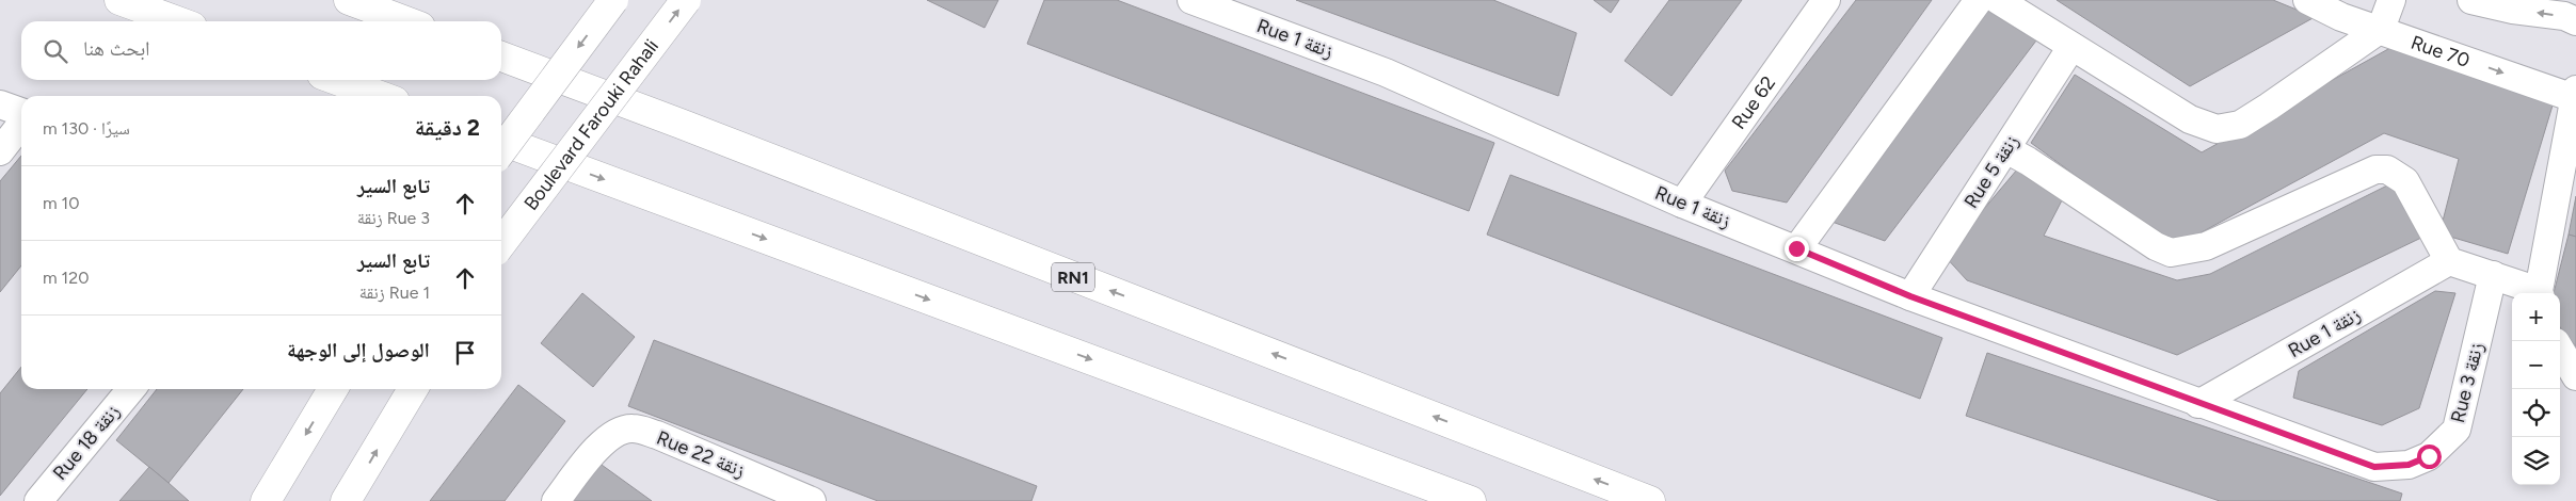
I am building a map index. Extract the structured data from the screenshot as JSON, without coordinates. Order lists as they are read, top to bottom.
{
  "streets": {
    "main road": ["Boulevard Farouki Rahali", "RN1"],
    "street": [
      "Rue 1 زنقة",
      "Rue 70",
      "Rue 62",
      "Rue 5 زنقة",
      "Rue 3 زنقة",
      "Rue 18 زنقة",
      "Rue 22 زنقة"
    ]
  },
  "crossings": [
    ["Rue 1 زنقة", "Rue 62"],
    ["Rue 1 زنقة", "Rue 5 زنقة"],
    ["Rue 1 زنقة", "Rue 3 زنقة"]
  ],
  "page": {
    "search": "ابحث هنا",
    "heading": ["2 دقيقة", "سيرًا · 130 m"],
    "list": [
      ["تابع السير", "Rue 3 زنقة", "10 m"],
      ["تابع السير", "Rue 1 زنقة", "120 m"],
      "الوصول إلى الوجهة"
    ],
    "map_buttons": ["+", "−"]
  }
}
